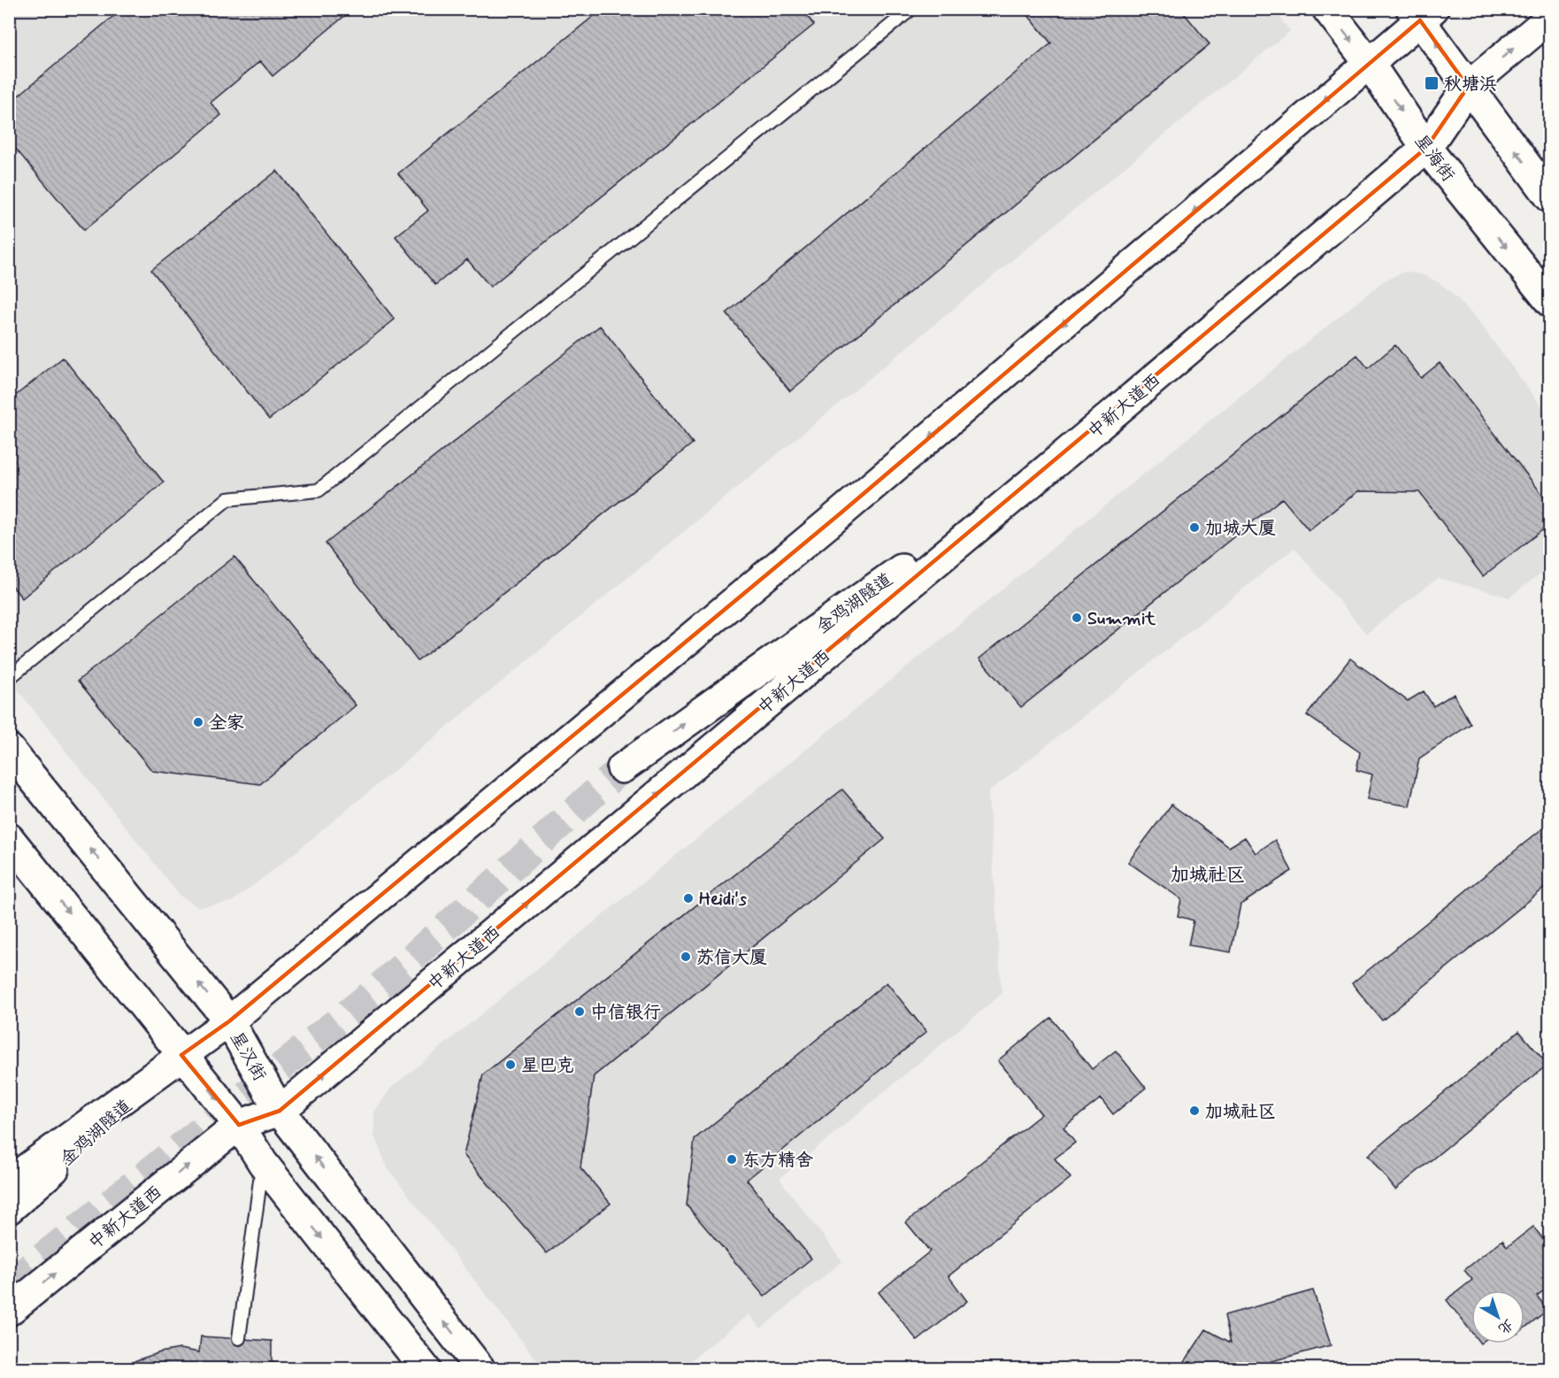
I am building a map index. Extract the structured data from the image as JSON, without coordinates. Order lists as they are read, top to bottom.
{
  "streets": {
    "main road": [
      "星海街",
      "中新大道西",
      "金鸡湖隧道",
      "星汉街"
    ]
  },
  "crossings": [
    ["星海街", "中新大道西"],
    ["中新大道西", "金鸡湖隧道"],
    ["中新大道西", "星汉街"]
  ],
  "districts": ["加城社区"],
  "places": {
    "transit": ["秋塘浜"],
    "other": [
      "加城大厦",
      "Summit",
      "全家",
      "Heidi's",
      "苏信大厦",
      "中信银行",
      "星巴克",
      "加城社区",
      "东方精舍"
    ]
  },
  "north": "bottom right"
}
